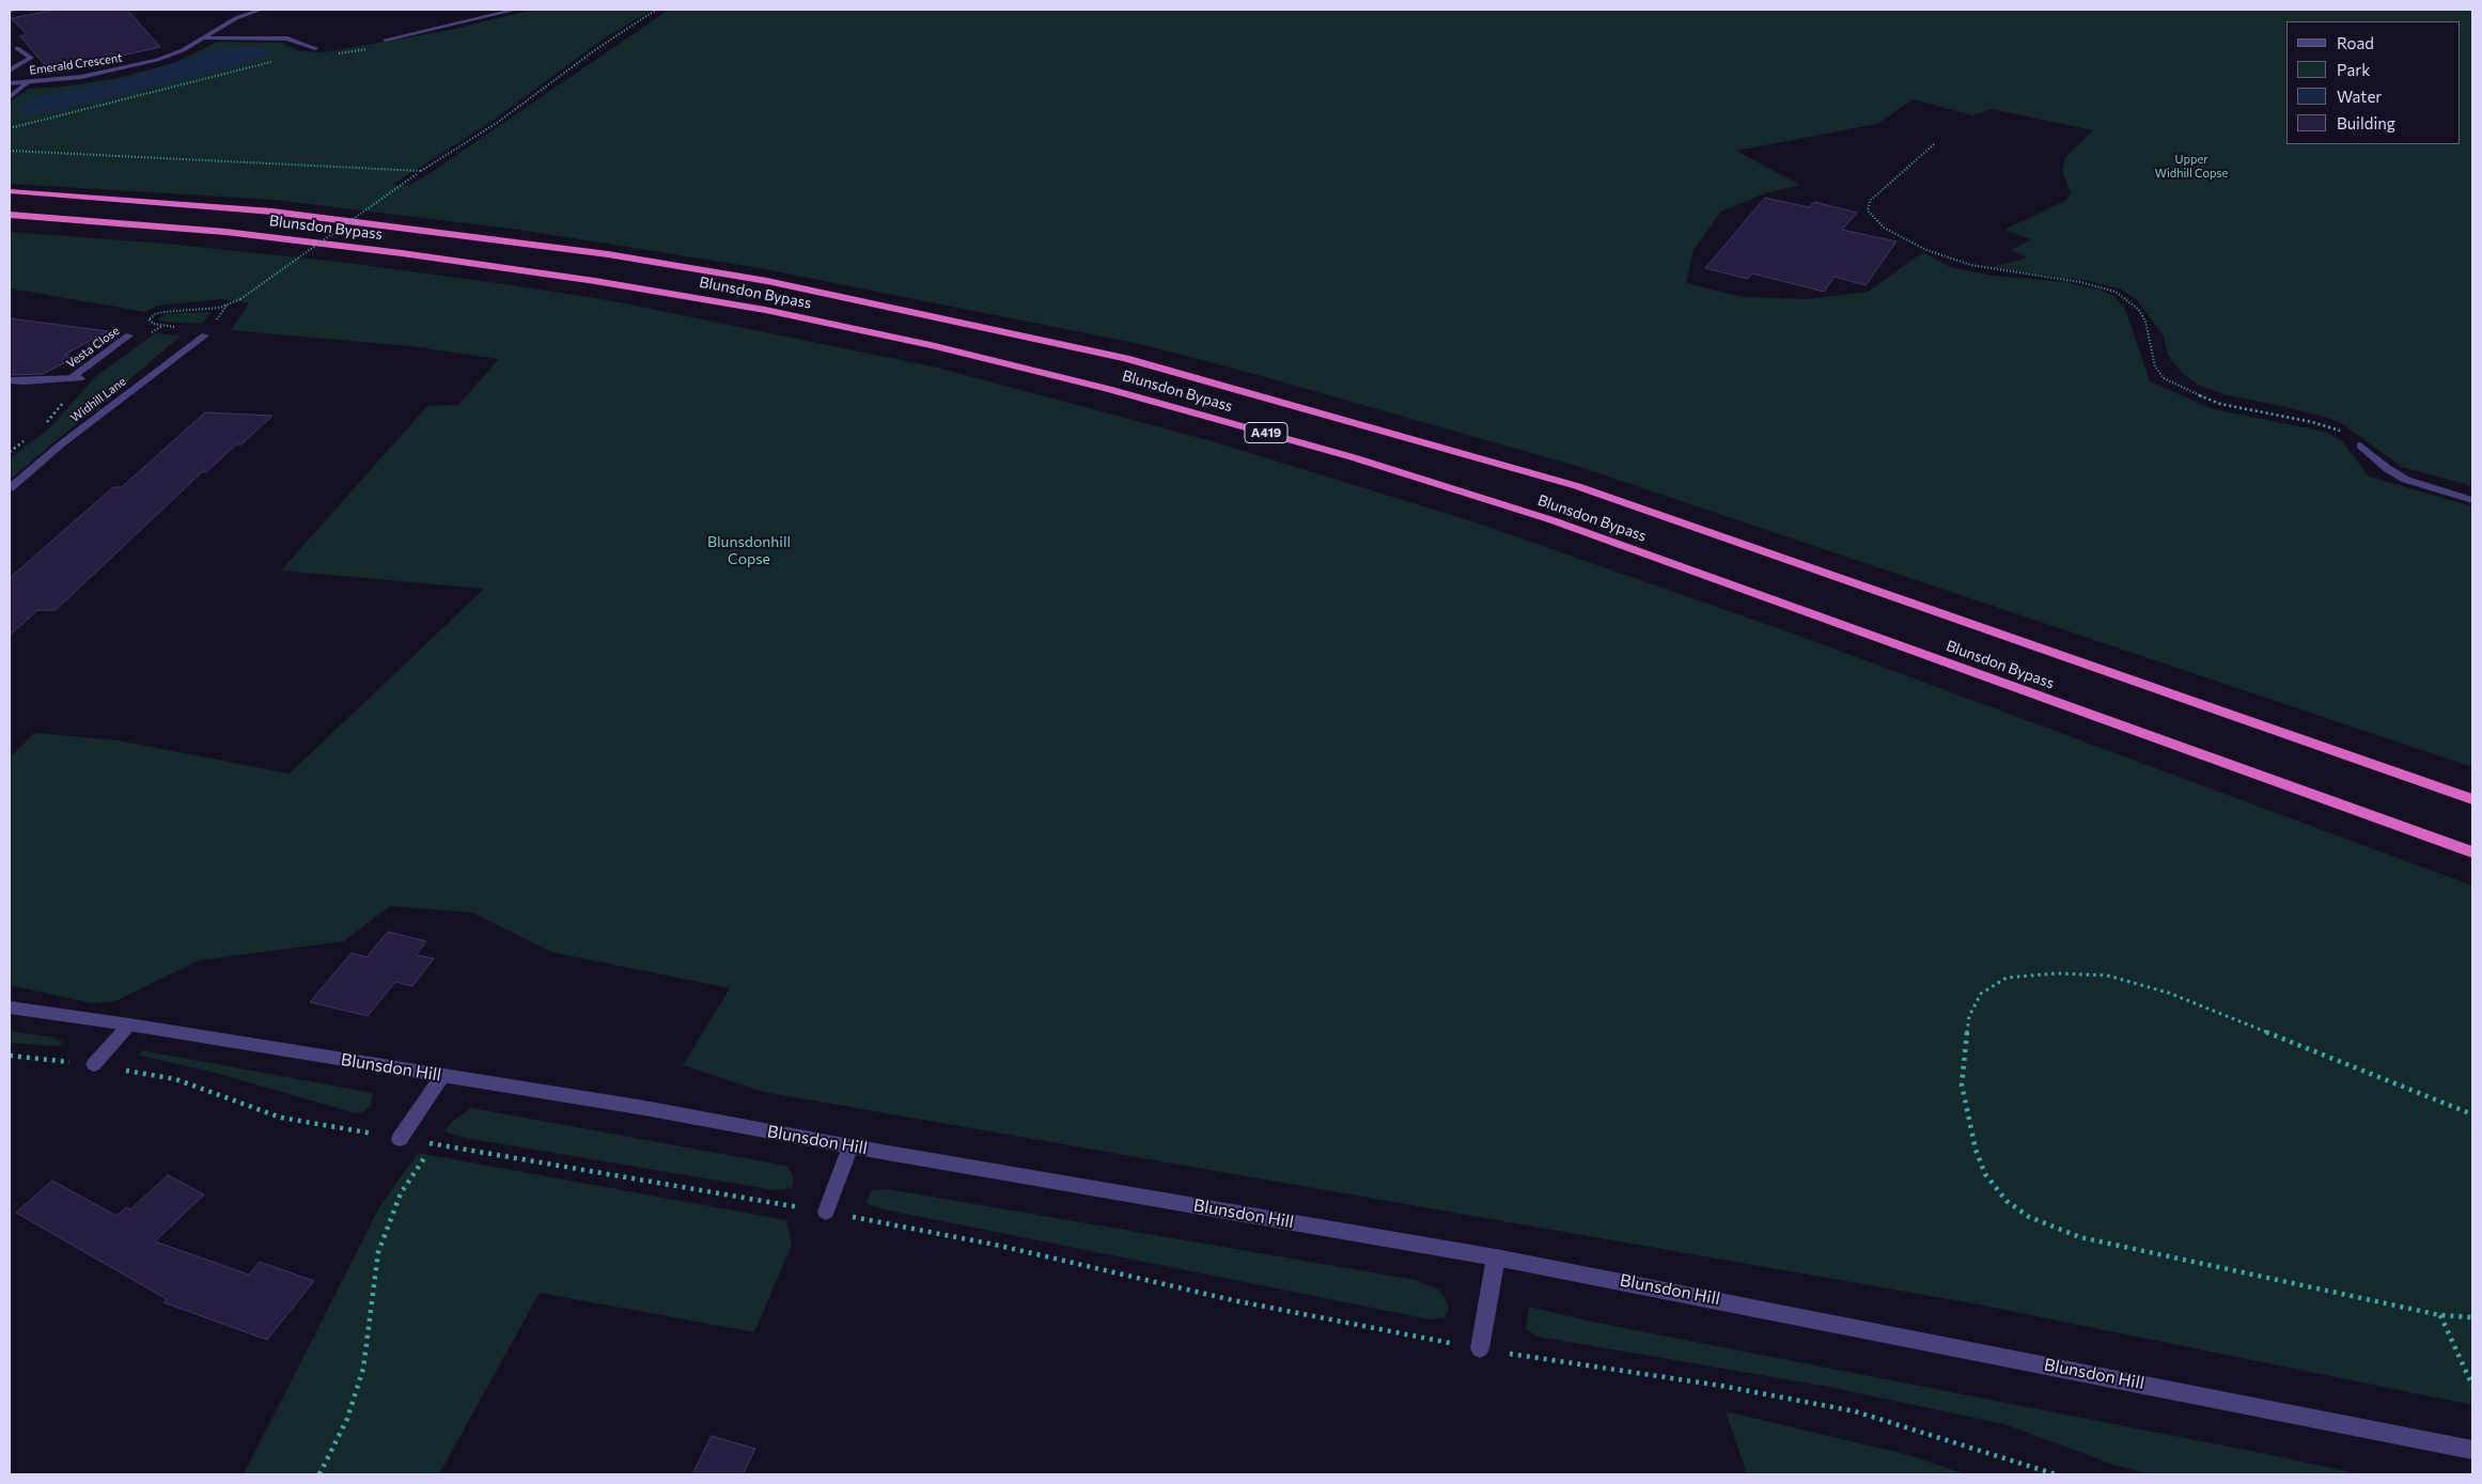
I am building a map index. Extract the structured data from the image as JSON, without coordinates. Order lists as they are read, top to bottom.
{
  "streets": {
    "highway": ["Blunsdon Bypass", "A419"],
    "street": [
      "Emerald Crescent",
      "Vesta Close",
      "Widhill Lane",
      "Blunsdon Hill"
    ]
  },
  "parks": ["Upper Widhill Copse", "Blunsdonhill Copse"],
  "legend": [
    "Road",
    "Park",
    "Water",
    "Building"
  ]
}
